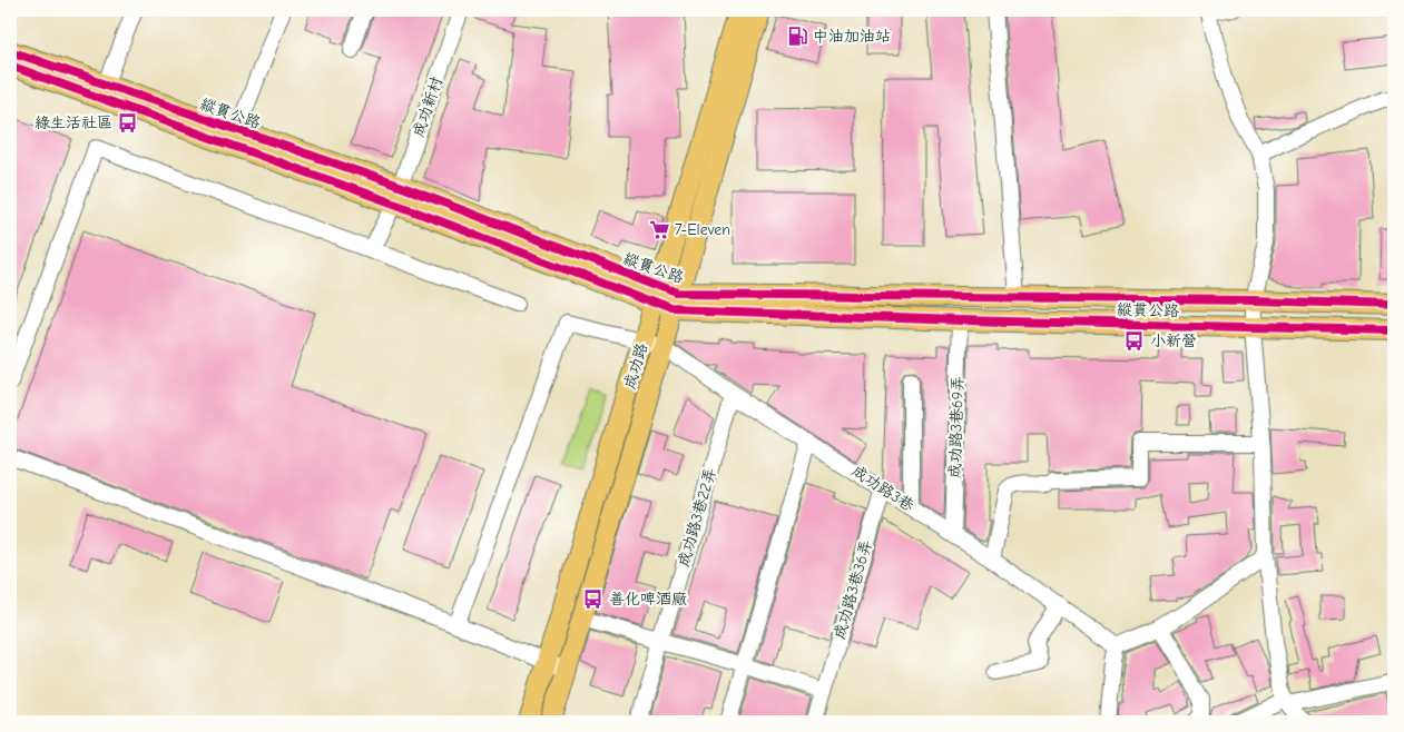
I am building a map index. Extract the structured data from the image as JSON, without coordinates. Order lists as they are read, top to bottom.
{
  "streets": {
    "main road": ["縱貫公路", "成功路"],
    "street": [
      "成功新村",
      "成功路3巷69弄",
      "成功路3巷",
      "成功路3巷22弄",
      "成功路3巷36弄"
    ]
  },
  "crossings": [
    ["成功新村", "縱貫公路"],
    ["縱貫公路", "成功路"],
    ["縱貫公路", "成功路3巷69弄"],
    ["成功路", "成功路3巷"],
    ["成功路3巷69弄", "成功路3巷"],
    ["成功路3巷", "成功路3巷22弄"],
    ["成功路3巷", "成功路3巷36弄"]
  ],
  "places": {
    "fuel station": ["中油加油站"],
    "bus stop": ["綠生活社區", "小新營", "善化啤酒廠"],
    "supermarket": ["7-Eleven"]
  }
}
